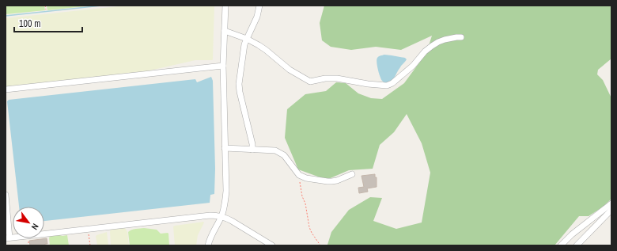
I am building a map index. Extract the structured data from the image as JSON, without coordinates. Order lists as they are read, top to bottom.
{
  "scale_bar": "100 m",
  "north": "bottom right"
}
